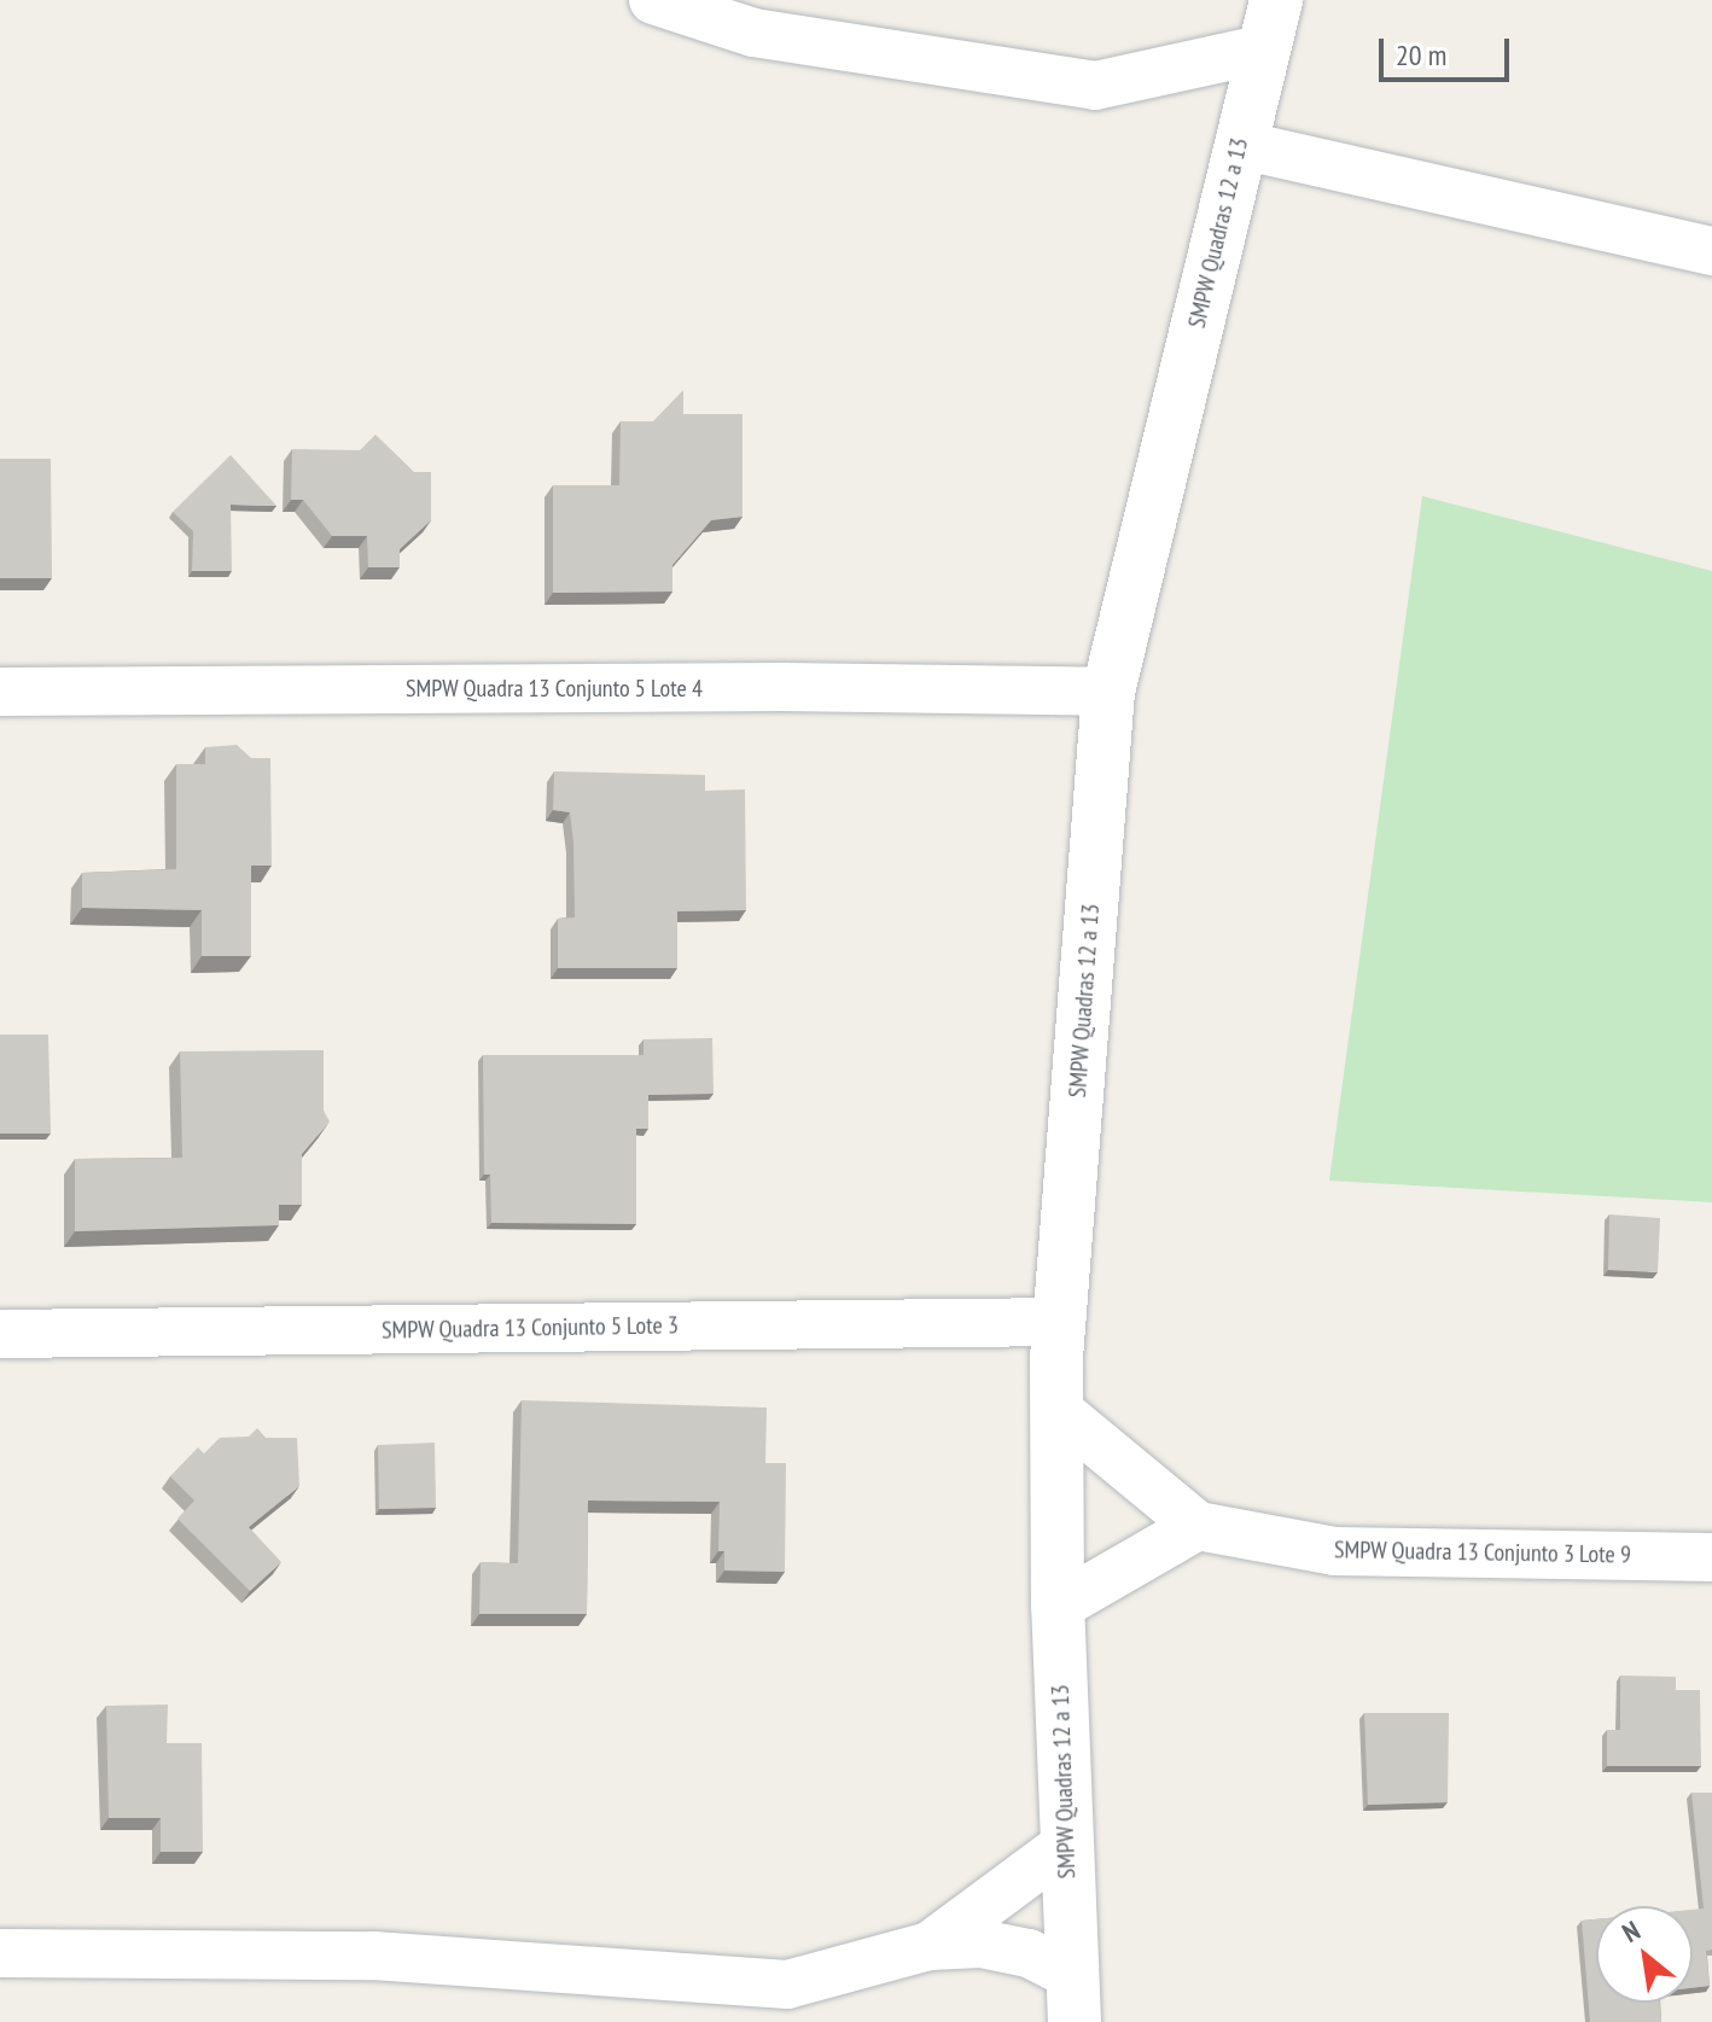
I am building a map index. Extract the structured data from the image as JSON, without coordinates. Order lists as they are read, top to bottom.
{
  "streets": {
    "street": [
      "SMPW Quadras 12 a 13",
      "SMPW Quadra 13 Conjunto 5 Lote 4",
      "SMPW Quadra 13 Conjunto 5 Lote 3",
      "SMPW Quadra 13 Conjunto 3 Lote 9"
    ]
  },
  "crossings": [
    ["SMPW Quadras 12 a 13", "SMPW Quadra 13 Conjunto 5 Lote 4"],
    ["SMPW Quadras 12 a 13", "SMPW Quadra 13 Conjunto 5 Lote 3"],
    ["SMPW Quadras 12 a 13", "SMPW Quadra 13 Conjunto 3 Lote 9"]
  ],
  "scale_bar": "20 m",
  "north": "top left"
}
